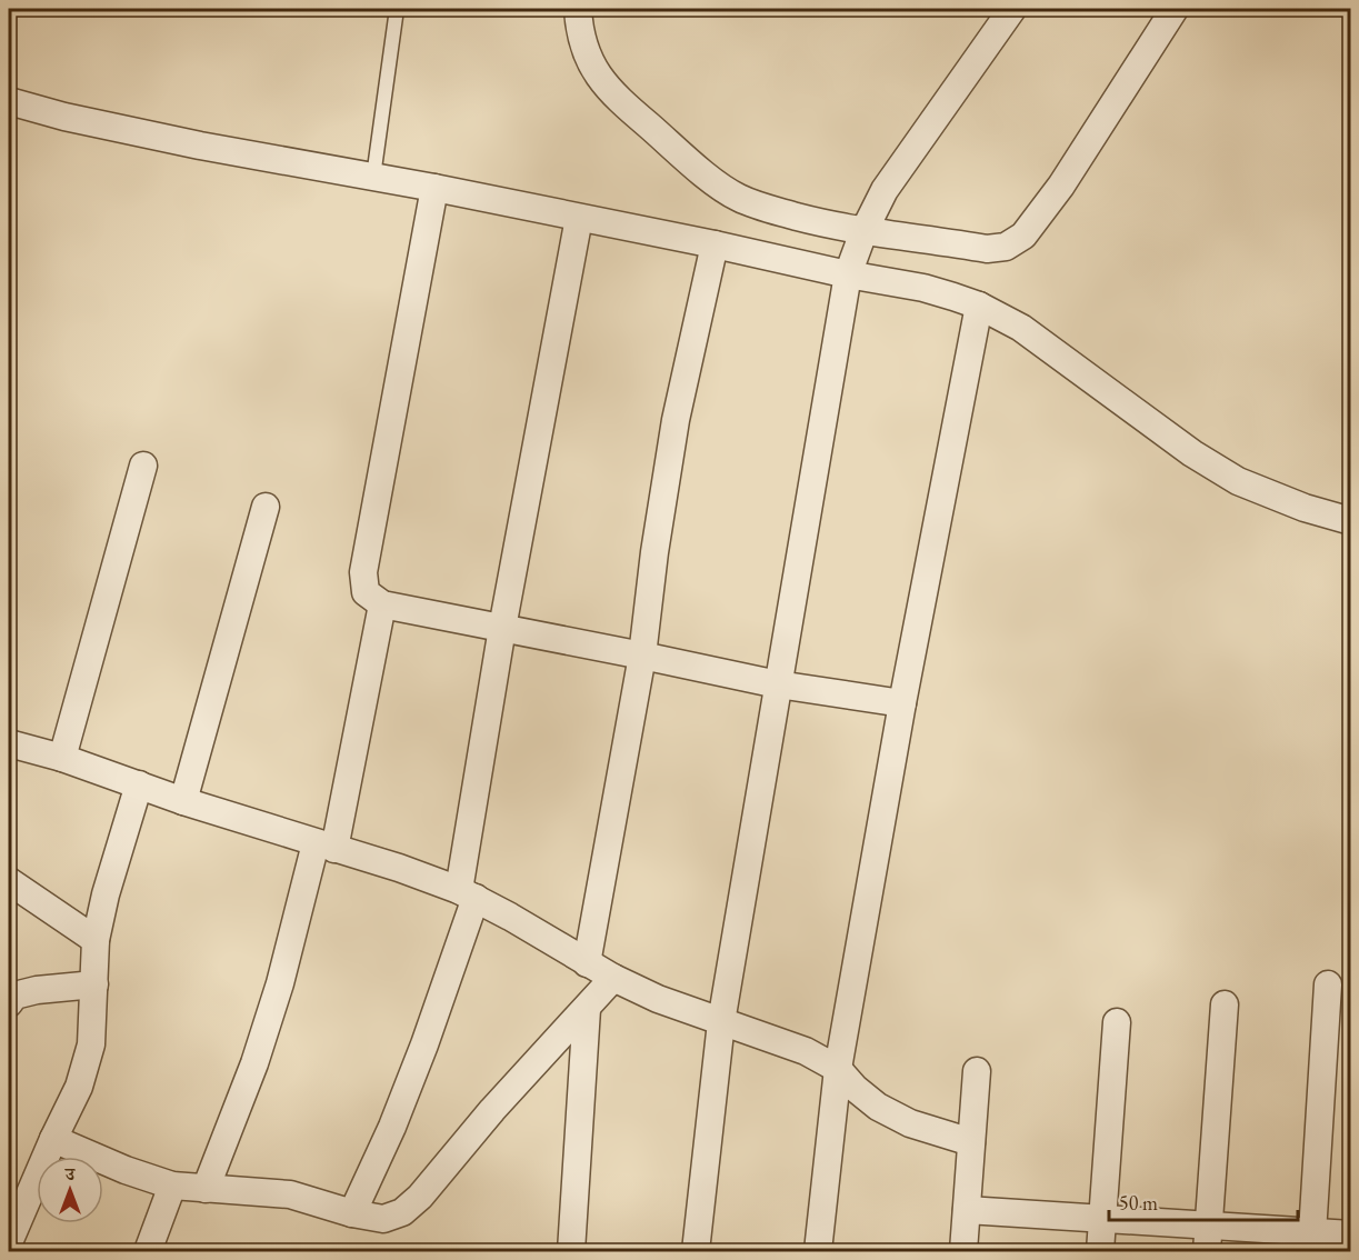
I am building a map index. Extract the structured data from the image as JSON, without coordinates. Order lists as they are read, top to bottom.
{
  "scale_bar": "50 m",
  "north": "top"
}
